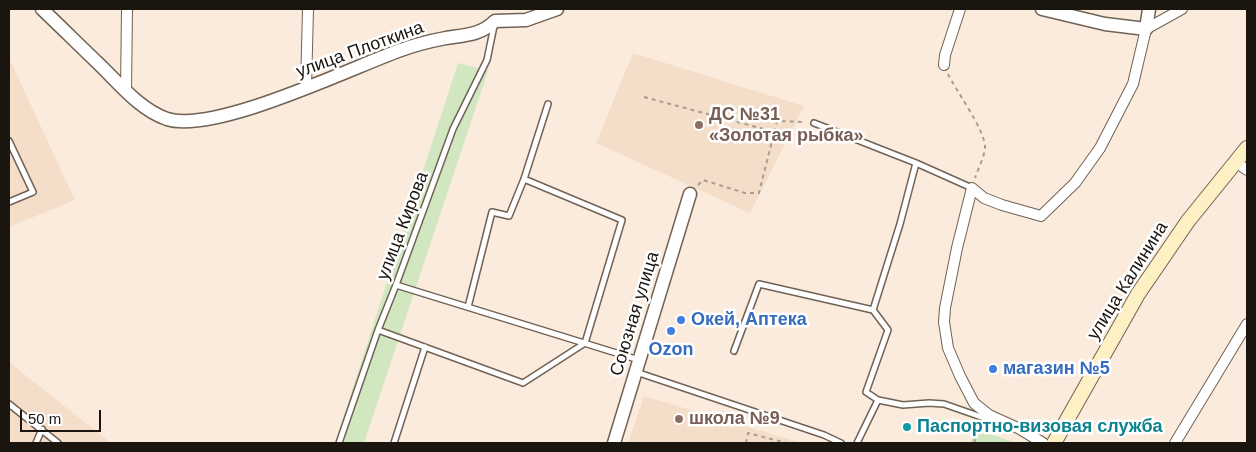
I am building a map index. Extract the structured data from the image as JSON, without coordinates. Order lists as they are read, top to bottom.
{
  "streets": {
    "main road": ["улица Калинина"],
    "street": ["улица Плоткина", "Союзная улица"],
    "lane": ["улица Кирова"]
  },
  "crossings": [
    ["улица Плоткина", "улица Кирова"]
  ],
  "places": [
    "ДС №31 «Золотая рыбка»",
    "Окей, Аптека",
    "Ozon",
    "магазин №5",
    "школа №9",
    "Паспортно-визовая служба"
  ],
  "scale_bar": "50 m"
}
